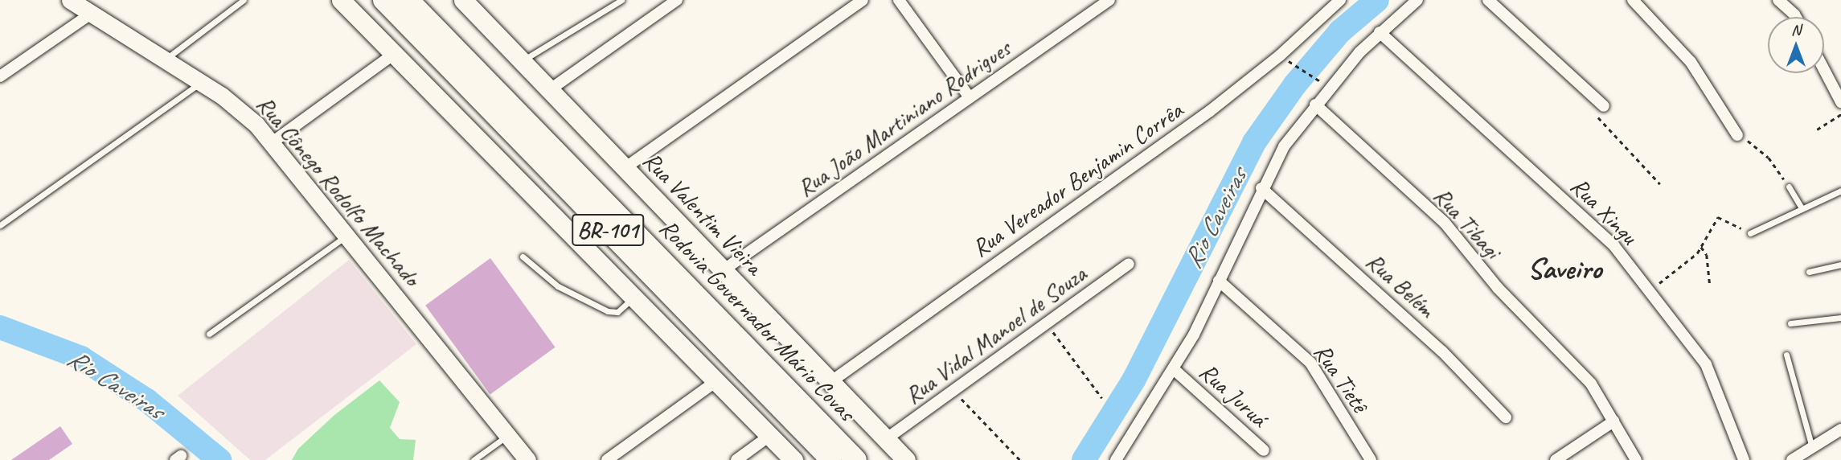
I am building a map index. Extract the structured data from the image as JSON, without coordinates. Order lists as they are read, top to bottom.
{
  "streets": {
    "highway": ["BR-101", "Rodovia Governador Mário Covas"],
    "main road": ["Rua Cônego Rodolfo Machado", "Rua Valentim Vieira"],
    "street": [
      "Rua João Martiniano Rodrigues",
      "Rua Vereador Benjamin Corrêa",
      "Rua Xingu",
      "Rua Tibagi",
      "Rua Belém",
      "Rua Vidal Manoel de Souza",
      "Rua Tietê",
      "Rua Juruá"
    ]
  },
  "crossings": [
    ["Rua João Martiniano Rodrigues", "Rua Valentim Vieira"],
    ["Rua Vereador Benjamin Corrêa", "Rua Valentim Vieira"],
    ["Rua Valentim Vieira", "Rua Vidal Manoel de Souza"]
  ],
  "districts": ["Saveiro"],
  "water": ["Rio Caveiras"],
  "north": "top"
}
